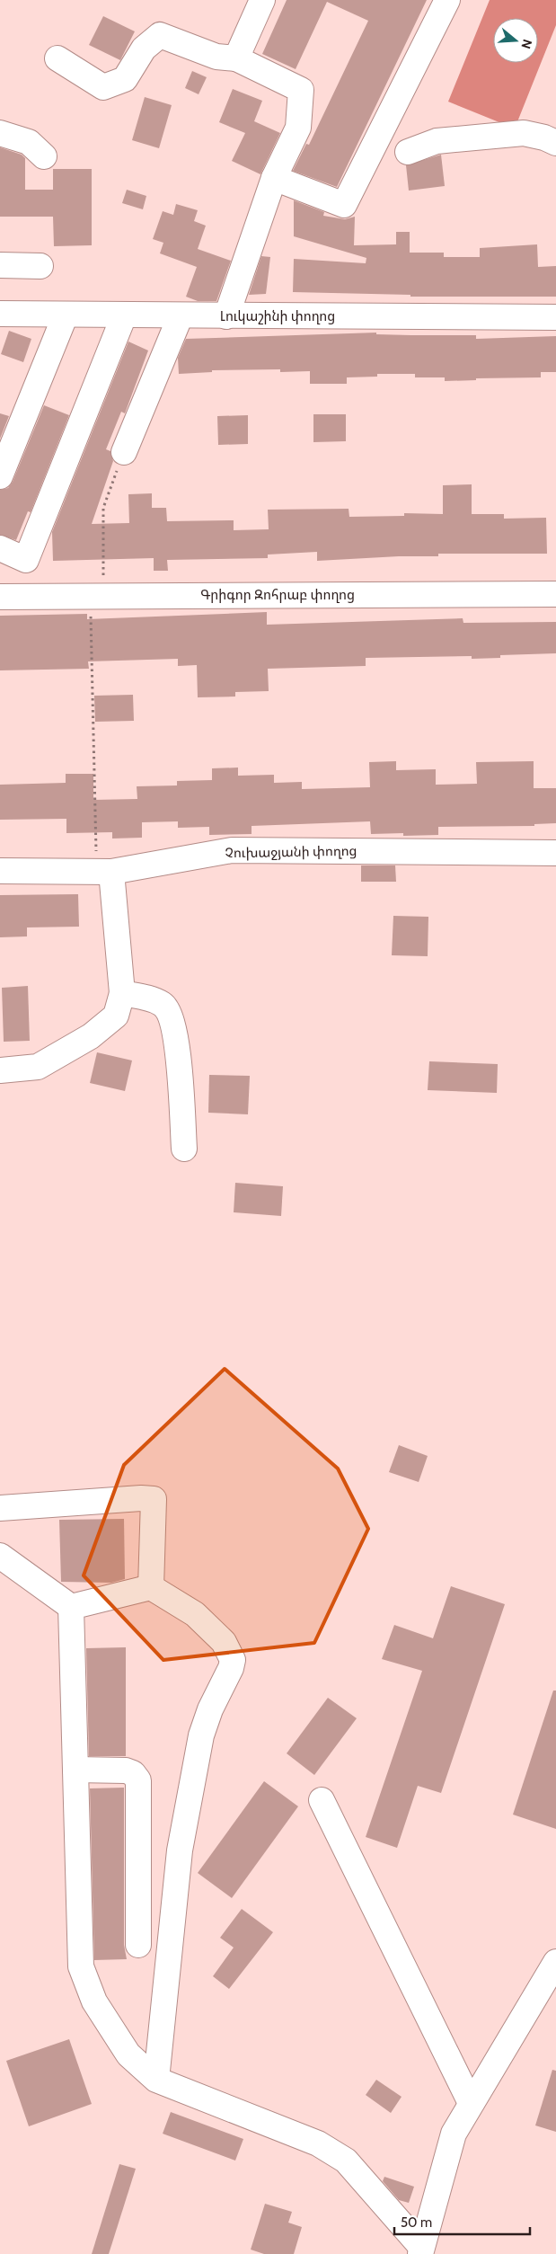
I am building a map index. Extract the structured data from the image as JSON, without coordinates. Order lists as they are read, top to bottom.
{
  "streets": {
    "street": ["Լուկաշինի փողոց", "Գրիգոր Զոհրաբ փողոց", "Չուխաջյանի փողոց"]
  },
  "scale_bar": "50 m",
  "north": "right"
}
